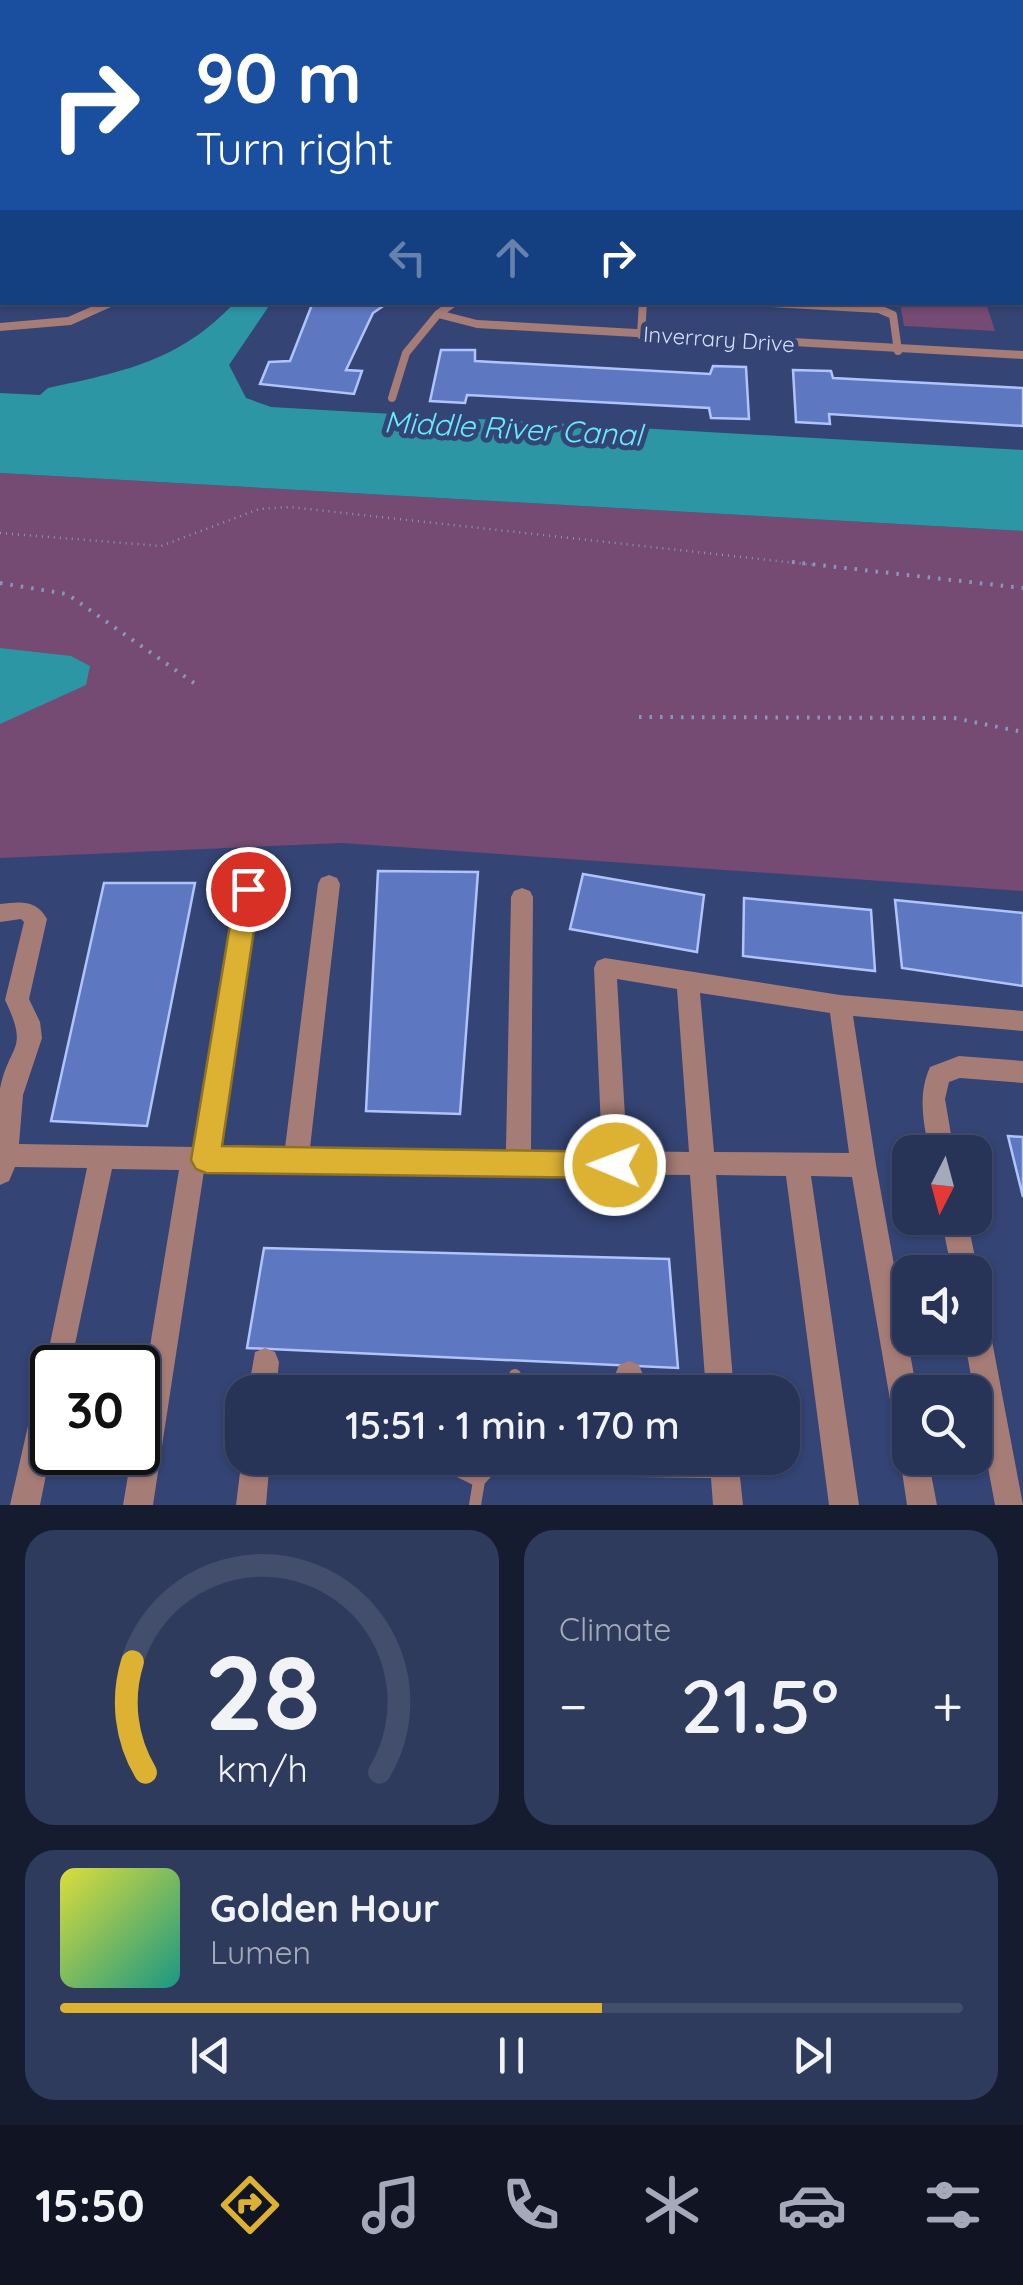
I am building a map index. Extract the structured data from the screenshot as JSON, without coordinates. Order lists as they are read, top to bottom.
{
  "streets": {
    "lane": ["Inverrary Drive"]
  },
  "water": ["Middle River Canal"],
  "north": "bottom",
  "page": {
    "turn": ["90 m", "Turn right"],
    "limit": "30",
    "trip": "15:51 · 1 min · 170 m",
    "tile": "Climate",
    "heat": ["−", "21.5°", "+"],
    "song": ["Golden Hour", "Lumen"],
    "tabs": "15:50",
    "gauge": ["28", "km/h"]
  }
}
